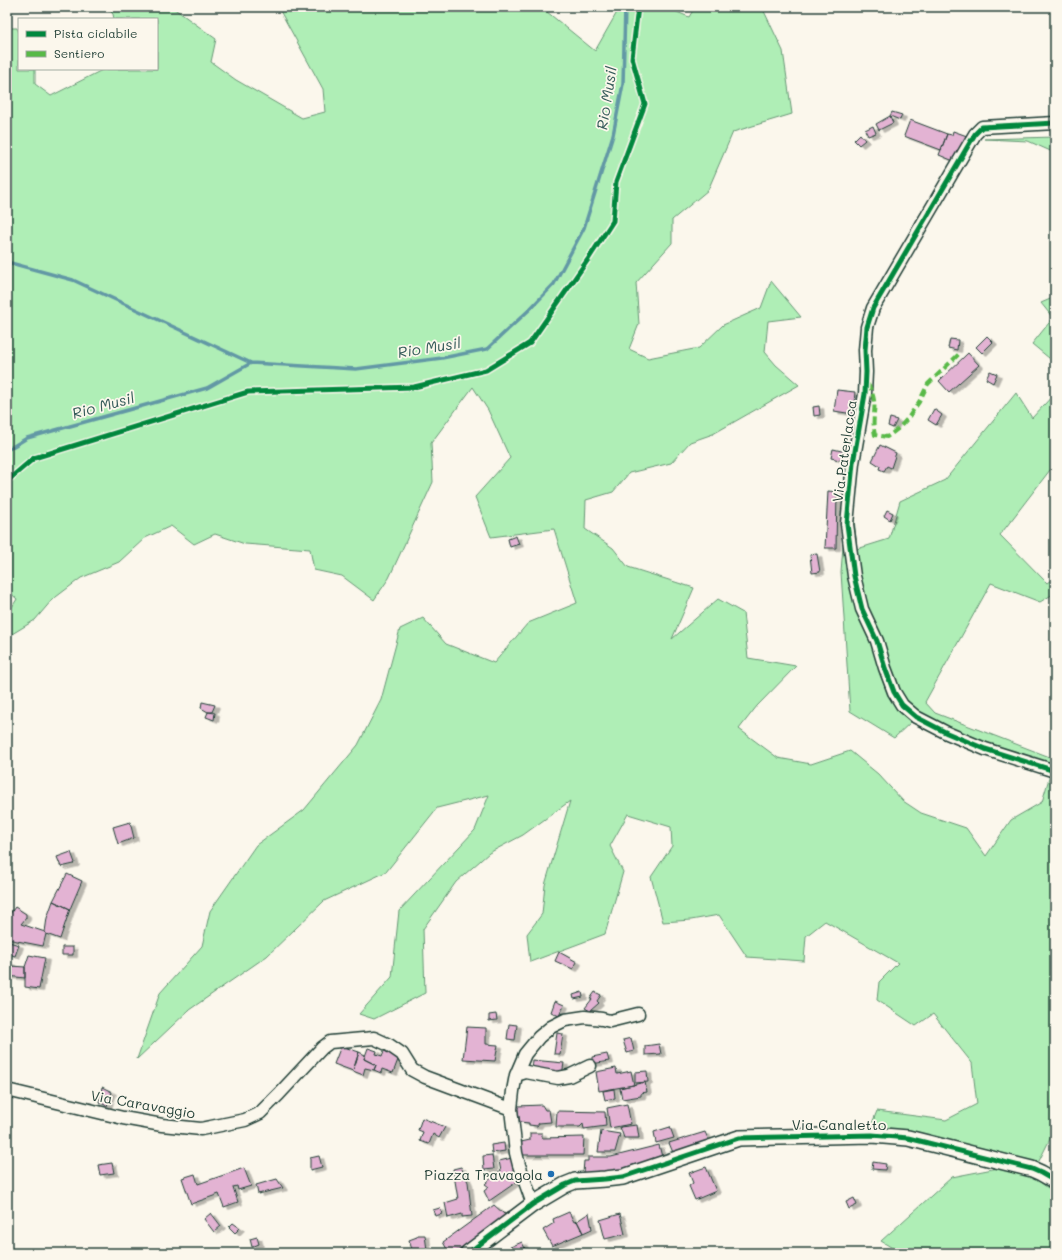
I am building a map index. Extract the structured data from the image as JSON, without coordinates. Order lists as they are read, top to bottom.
{
  "streets": {
    "street": ["Via Paterlacca", "Via Caravaggio", "Via Canaletto"]
  },
  "water": ["Rio Musil"],
  "places": ["Piazza Travagola"],
  "legend": ["Pista ciclabile", "Sentiero"]
}
